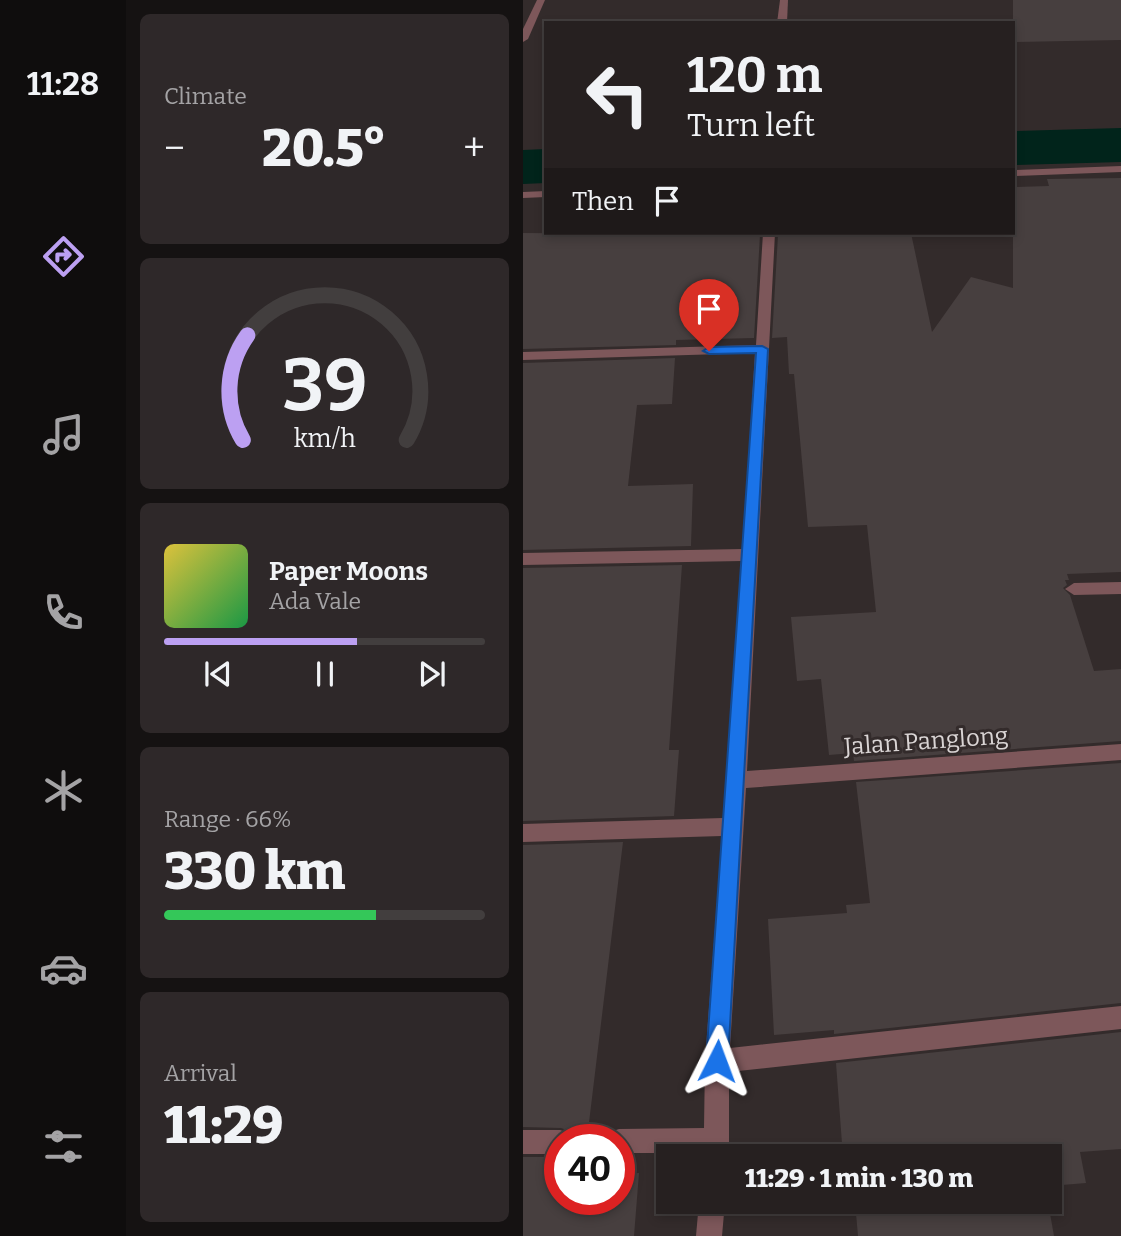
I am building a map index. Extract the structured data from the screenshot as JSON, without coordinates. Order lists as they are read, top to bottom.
{
  "streets": {
    "street": ["Jalan Panglong"]
  },
  "page": {
    "tabs": "11:28",
    "tile": [
      "Climate",
      ["Range · 66%", "330 km"],
      ["Arrival", "11:29"]
    ],
    "turn": ["120 m", "Turn left"],
    "heat": ["−", "20.5°", "+"],
    "then": "Then",
    "song": ["Paper Moons", "Ada Vale"],
    "limit": "40",
    "trip": "11:29 · 1 min · 130 m",
    "gauge": ["39", "km/h"]
  }
}
